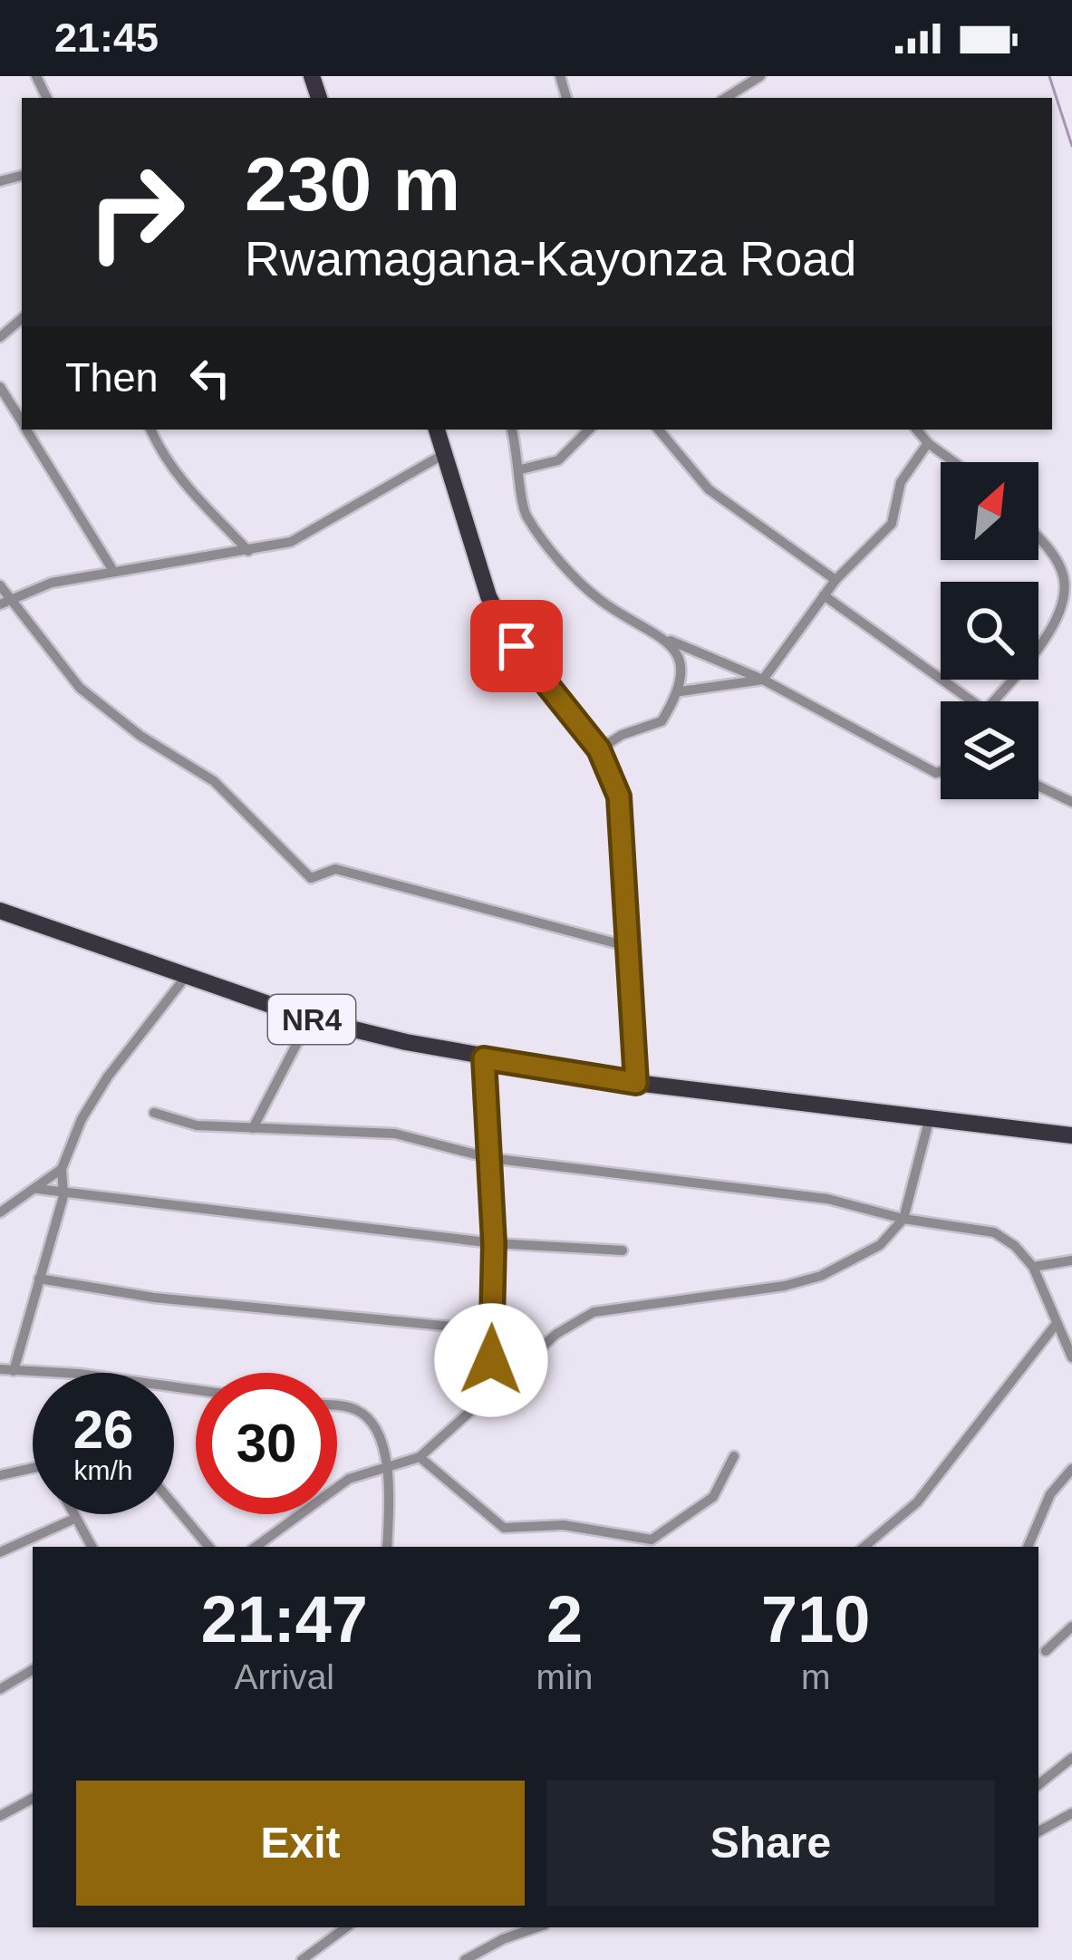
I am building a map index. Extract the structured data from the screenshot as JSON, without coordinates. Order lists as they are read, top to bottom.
{
  "streets": {
    "highway": ["NR4"]
  },
  "north": "top right",
  "page": {
    "status": "21:45",
    "turn": ["230 m", "Rwamagana-Kayonza Road"],
    "then": "Then",
    "speed": "26 km/h",
    "limit": "30",
    "eta": [
      "21:47",
      "Arrival",
      "2",
      "min",
      "710",
      "m"
    ],
    "buttons": ["Exit", "Share"]
  }
}
